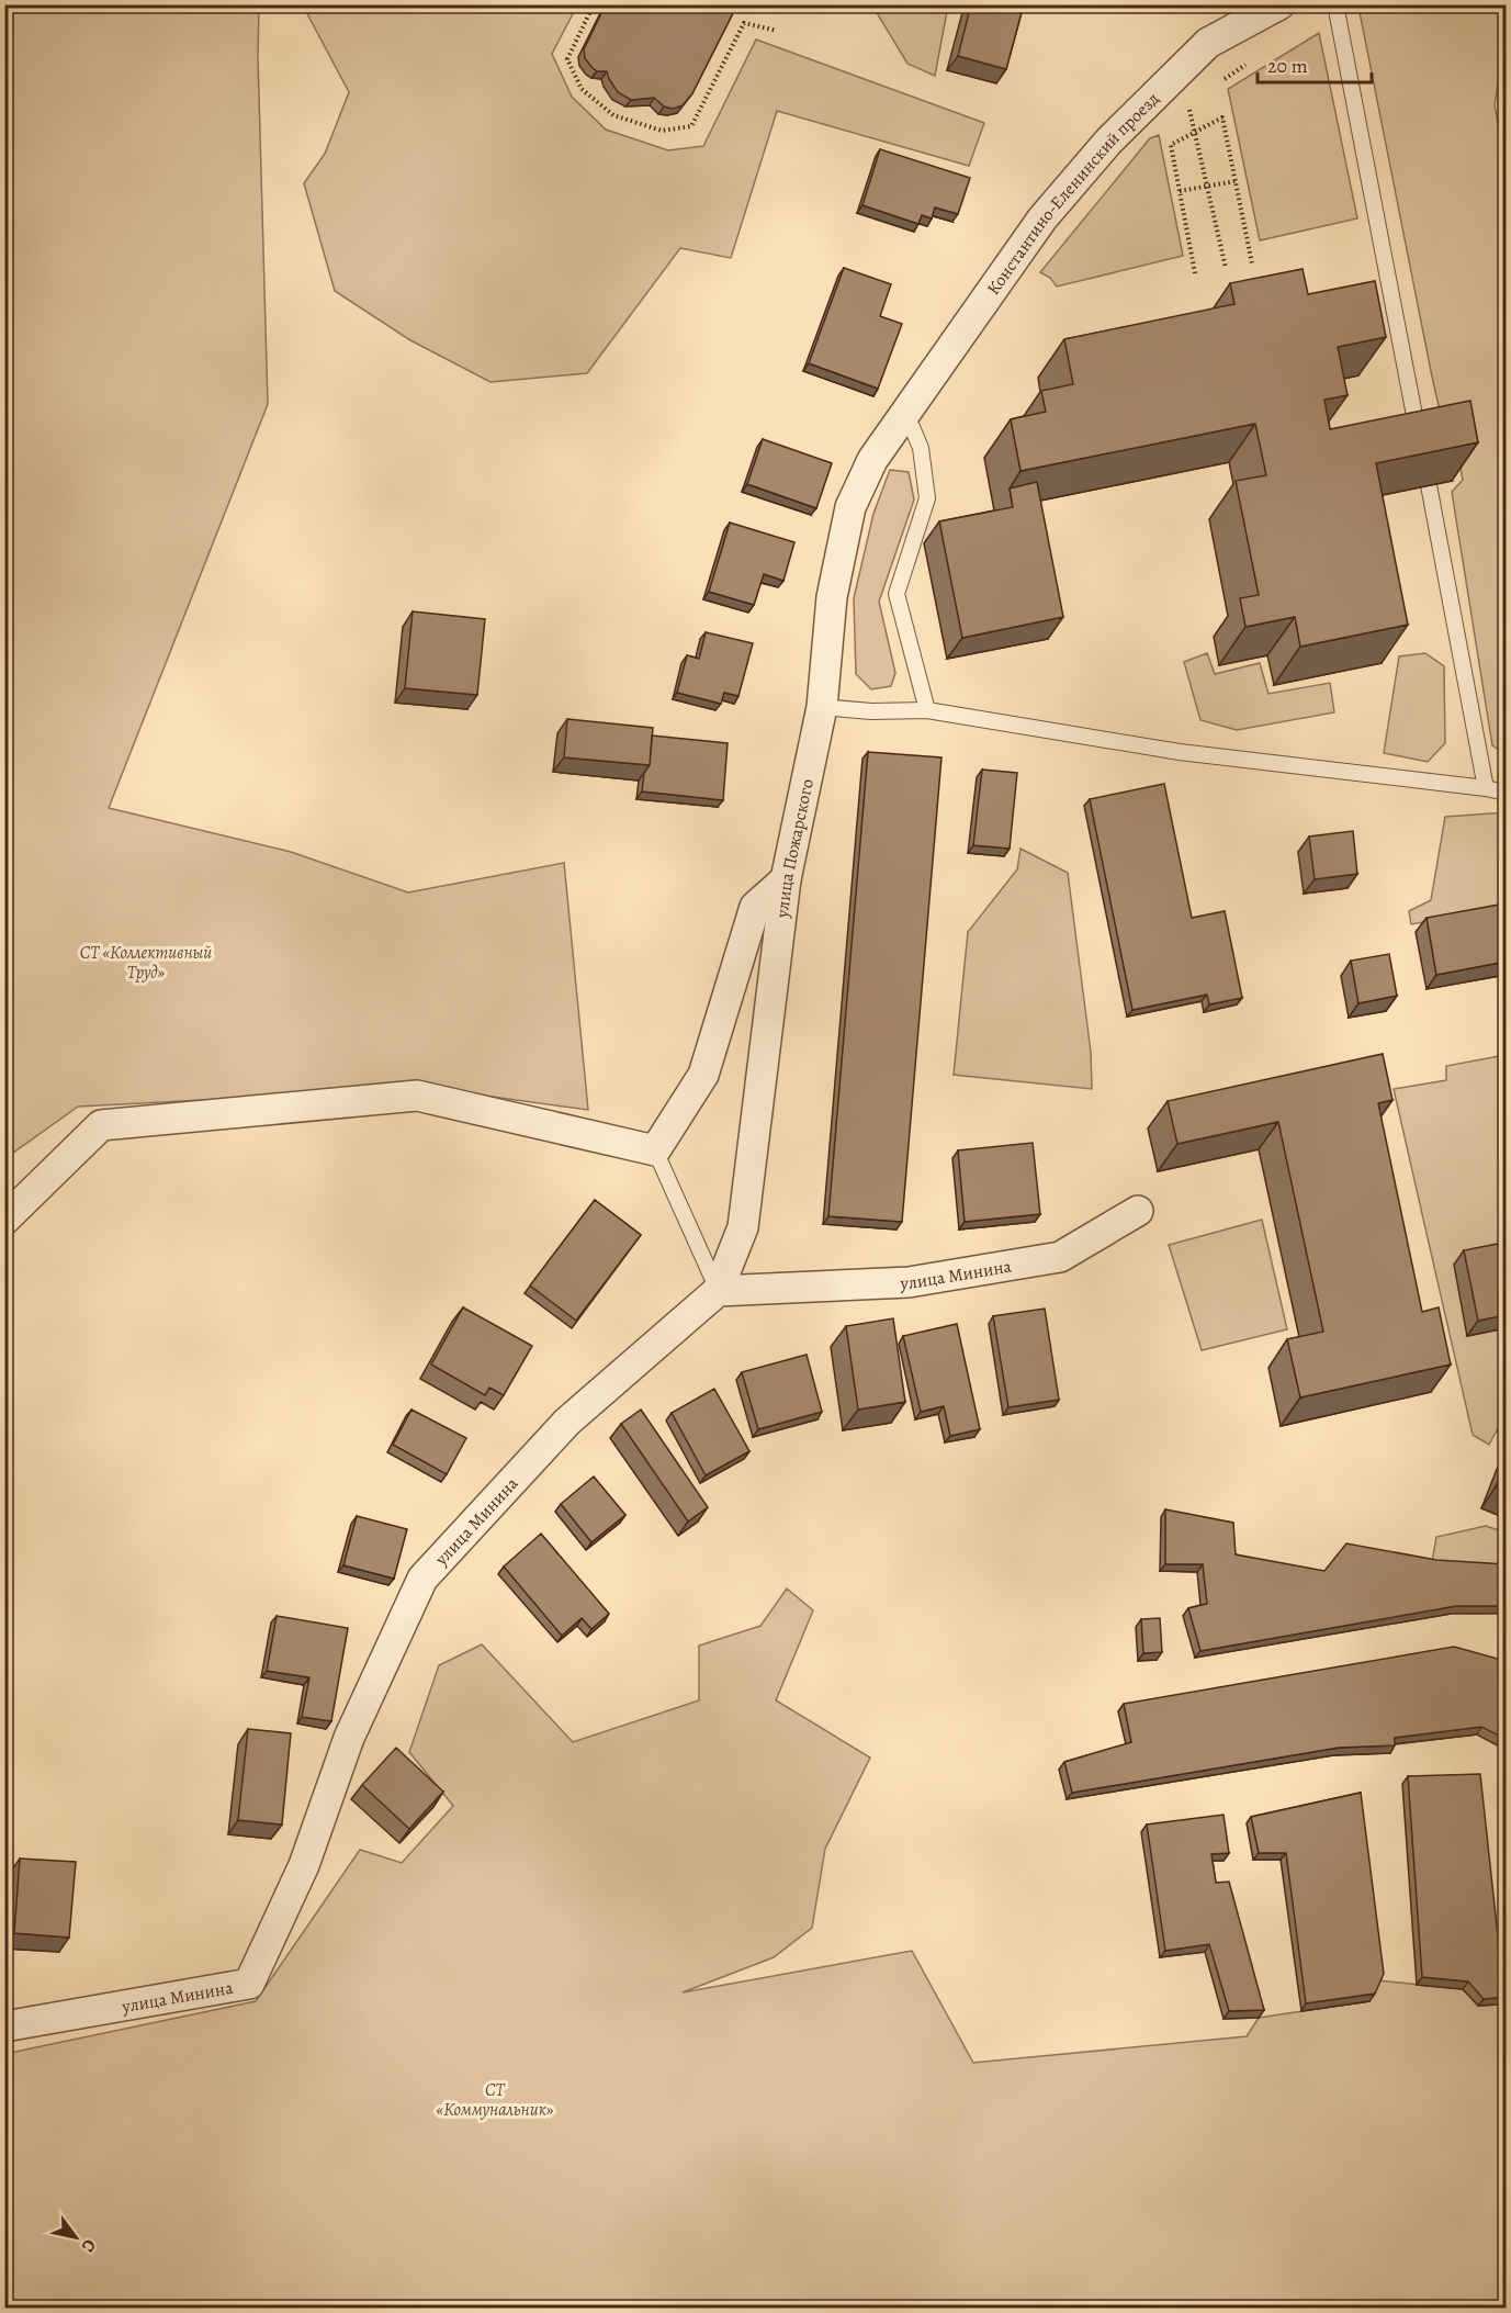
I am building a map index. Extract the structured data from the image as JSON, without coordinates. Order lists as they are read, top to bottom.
{
  "streets": {
    "street": ["Константино-Еленинский проезд", "улица Пожарского", "улица Минина"]
  },
  "crossings": [
    ["Константино-Еленинский проезд", "улица Пожарского"],
    ["улица Пожарского", "улица Минина"]
  ],
  "parks": ["СТ «Коллективный Труд»", "СТ «Коммунальник»"],
  "scale_bar": "20 m",
  "north": "bottom right"
}
